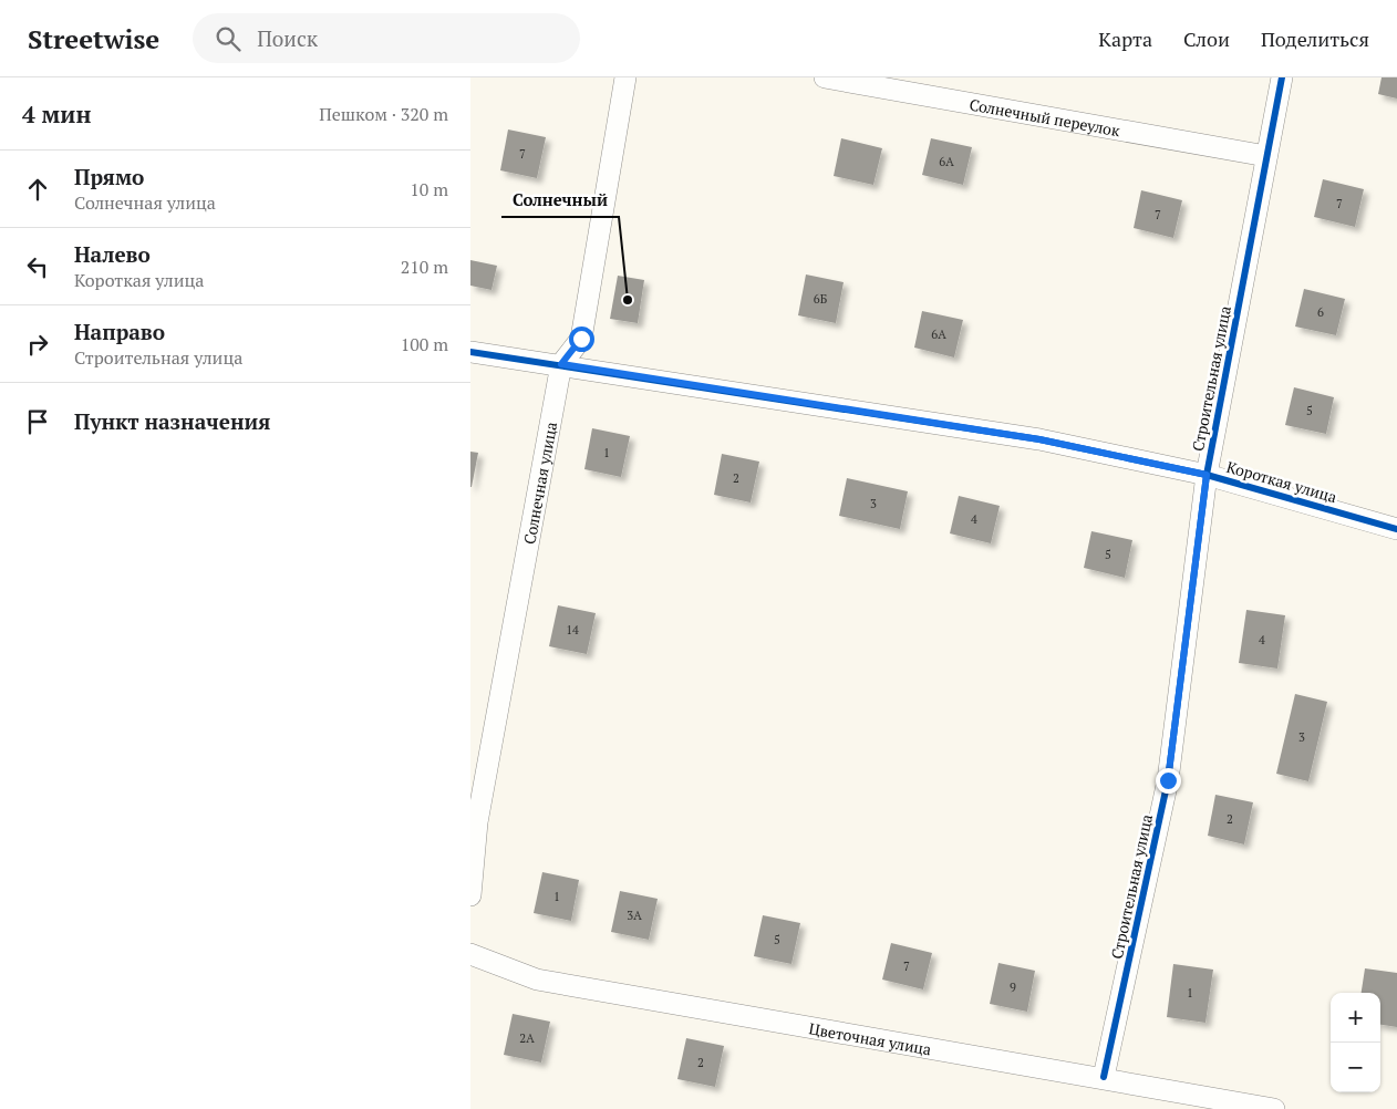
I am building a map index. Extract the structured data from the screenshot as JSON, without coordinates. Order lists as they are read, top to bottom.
{
  "streets": {
    "street": [
      "Солнечный переулок",
      "Строительная улица",
      "Короткая улица",
      "Солнечная улица",
      "Цветочная улица"
    ]
  },
  "crossings": [
    ["Солнечный переулок", "Строительная улица"],
    ["Строительная улица", "Короткая улица"],
    ["Строительная улица", "Цветочная улица"],
    ["Короткая улица", "Солнечная улица"]
  ],
  "places": ["Солнечный"],
  "house_numbers": [
    "7",
    "6А",
    "7",
    "7",
    "6Б",
    "6",
    "6А",
    "5",
    "1",
    "2",
    "3",
    "4",
    "5",
    "14",
    "4",
    "3",
    "2",
    "1",
    "3А",
    "5",
    "7",
    "9",
    "1",
    "2А",
    "2"
  ],
  "page": {
    "header": "Streetwise",
    "search": "Поиск",
    "nav": ["Карта", "Слои", "Поделиться"],
    "heading": ["4 мин", "Пешком · 320 m"],
    "list": [
      ["Прямо", "Солнечная улица", "10 m"],
      ["Налево", "Короткая улица", "210 m"],
      ["Направо", "Строительная улица", "100 m"],
      "Пункт назначения"
    ],
    "map_buttons": ["+", "−"]
  }
}
